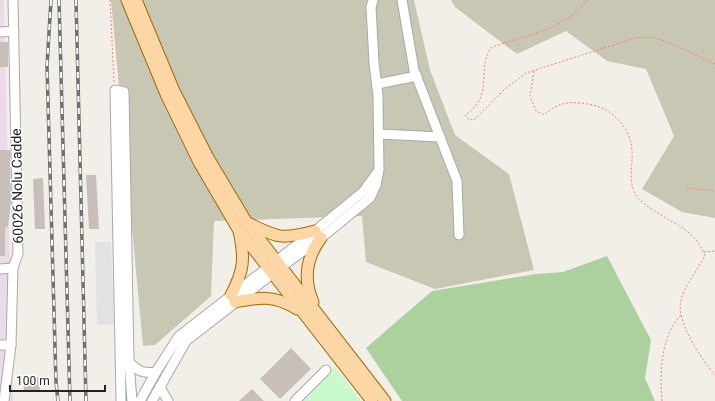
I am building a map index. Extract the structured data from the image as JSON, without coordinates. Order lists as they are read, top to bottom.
{
  "streets": {
    "street": ["60026 Nolu Cadde"]
  },
  "scale_bar": "100 m"
}
